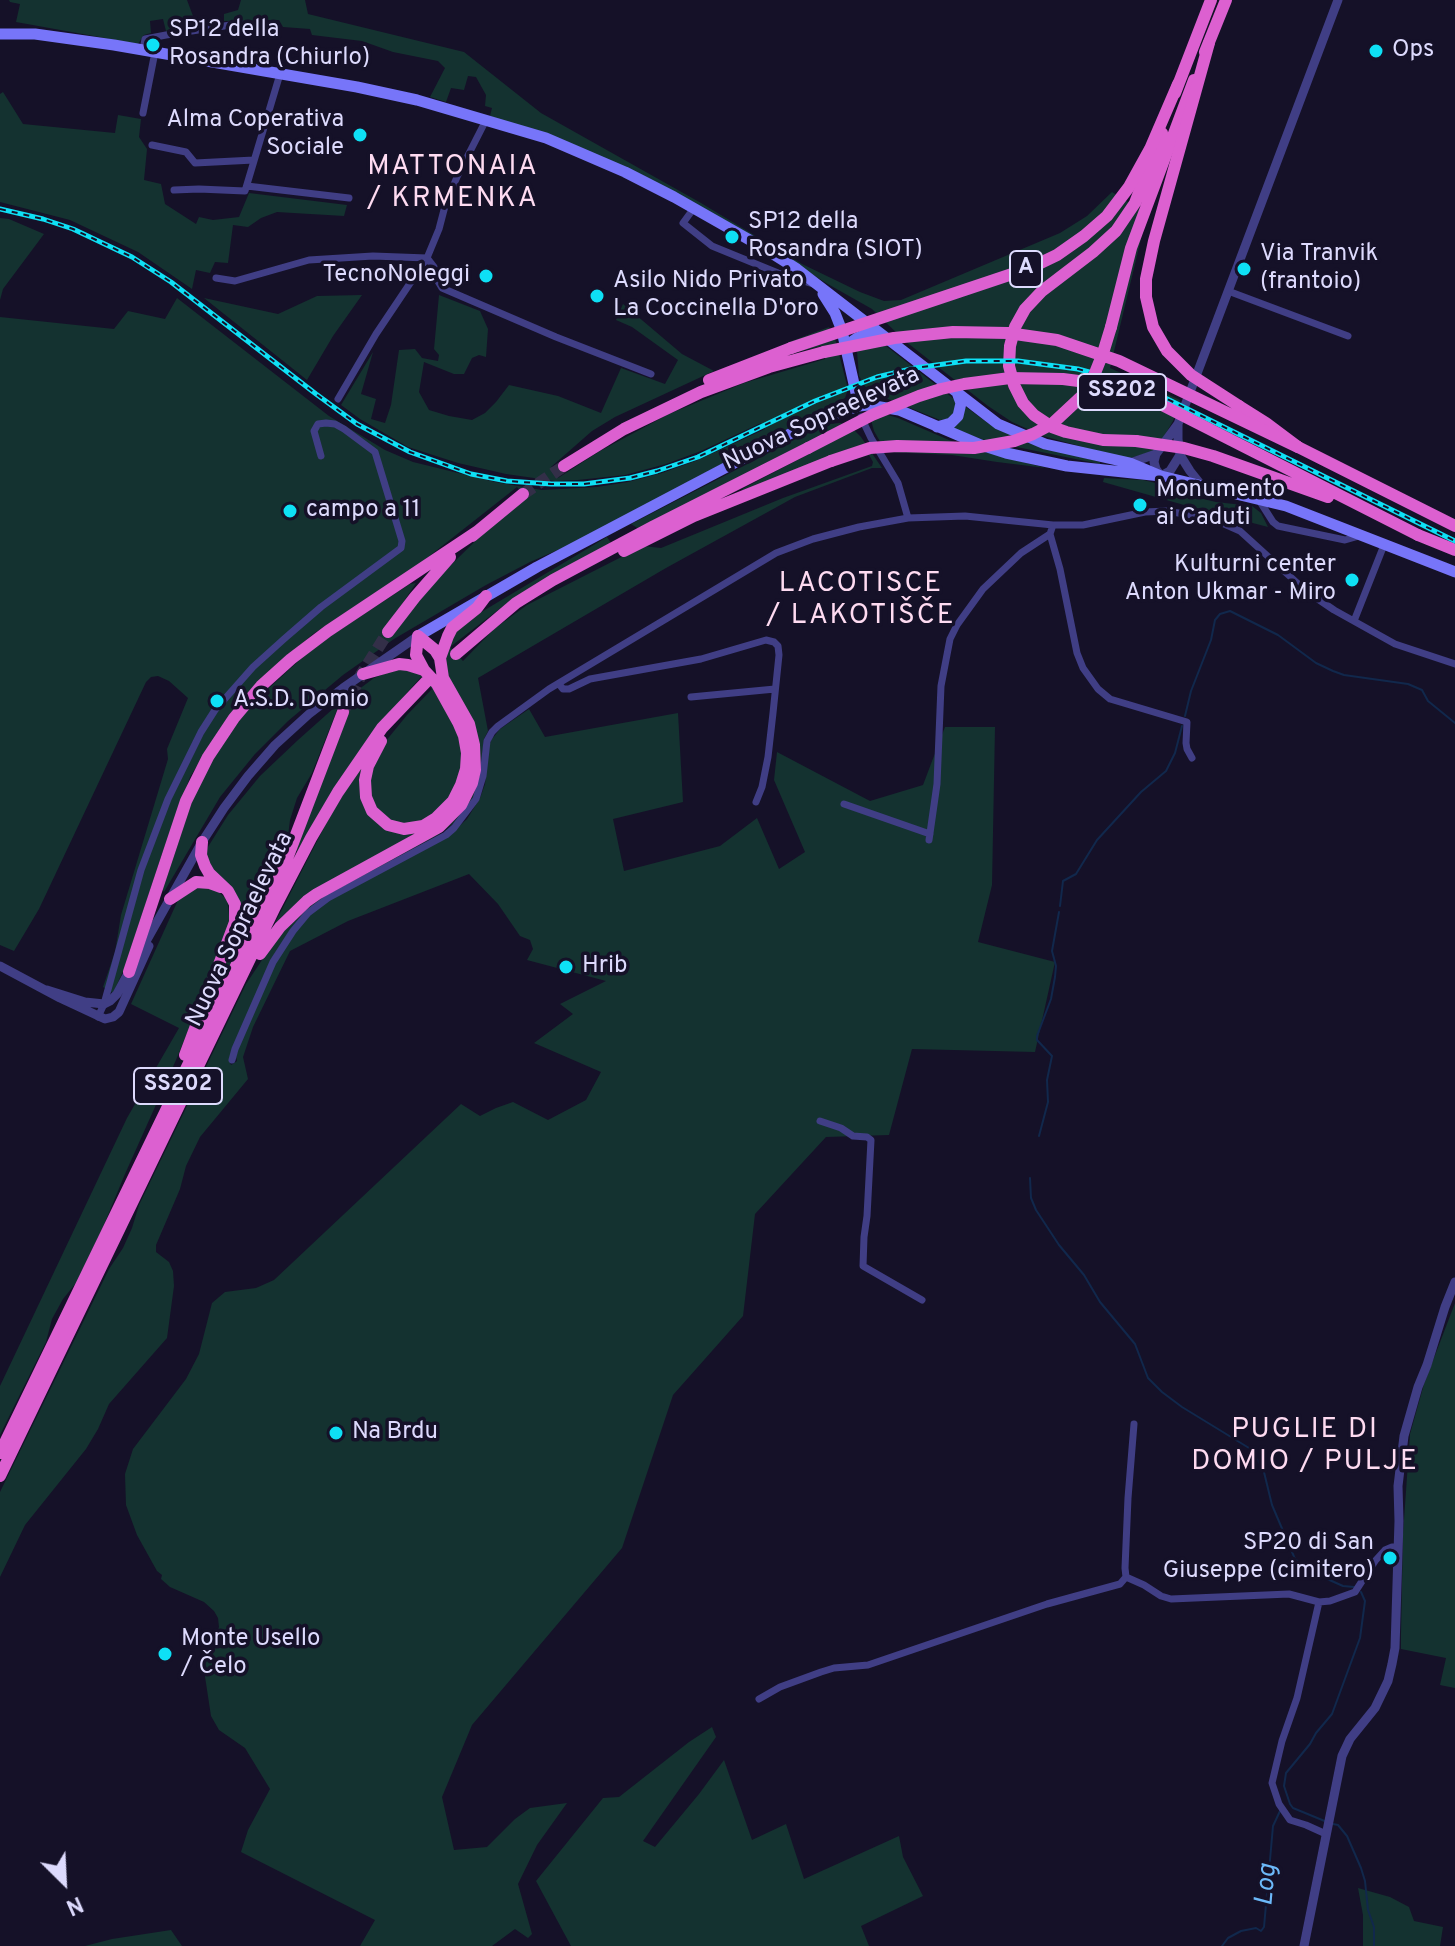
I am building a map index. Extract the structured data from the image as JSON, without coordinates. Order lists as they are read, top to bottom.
{
  "streets": {
    "highway": ["A", "SS202", "Nuova Sopraelevata"]
  },
  "crossings": [
    ["A", "Nuova Sopraelevata"]
  ],
  "districts": ["MATTONAIA / KRMENKA", "LACOTISCE / LAKOTIŠČE", "PUGLIE DI DOMIO / PULJE"],
  "water": ["Log"],
  "places": [
    "SP12 della Rosandra (Chiurlo)",
    "Ops",
    "Alma Coperativa Sociale",
    "SP12 della Rosandra (SIOT)",
    "Via Tranvik (frantoio)",
    "TecnoNoleggi",
    "Asilo Nido Privato La Coccinella D'oro",
    "Monumento ai Caduti",
    "campo a 11",
    "Kulturni center Anton Ukmar - Miro",
    "A.S.D. Domio",
    "Hrib",
    "Na Brdu",
    "SP20 di San Giuseppe (cimitero)",
    "Monte Usello / Čelo"
  ],
  "north": "bottom right"
}
